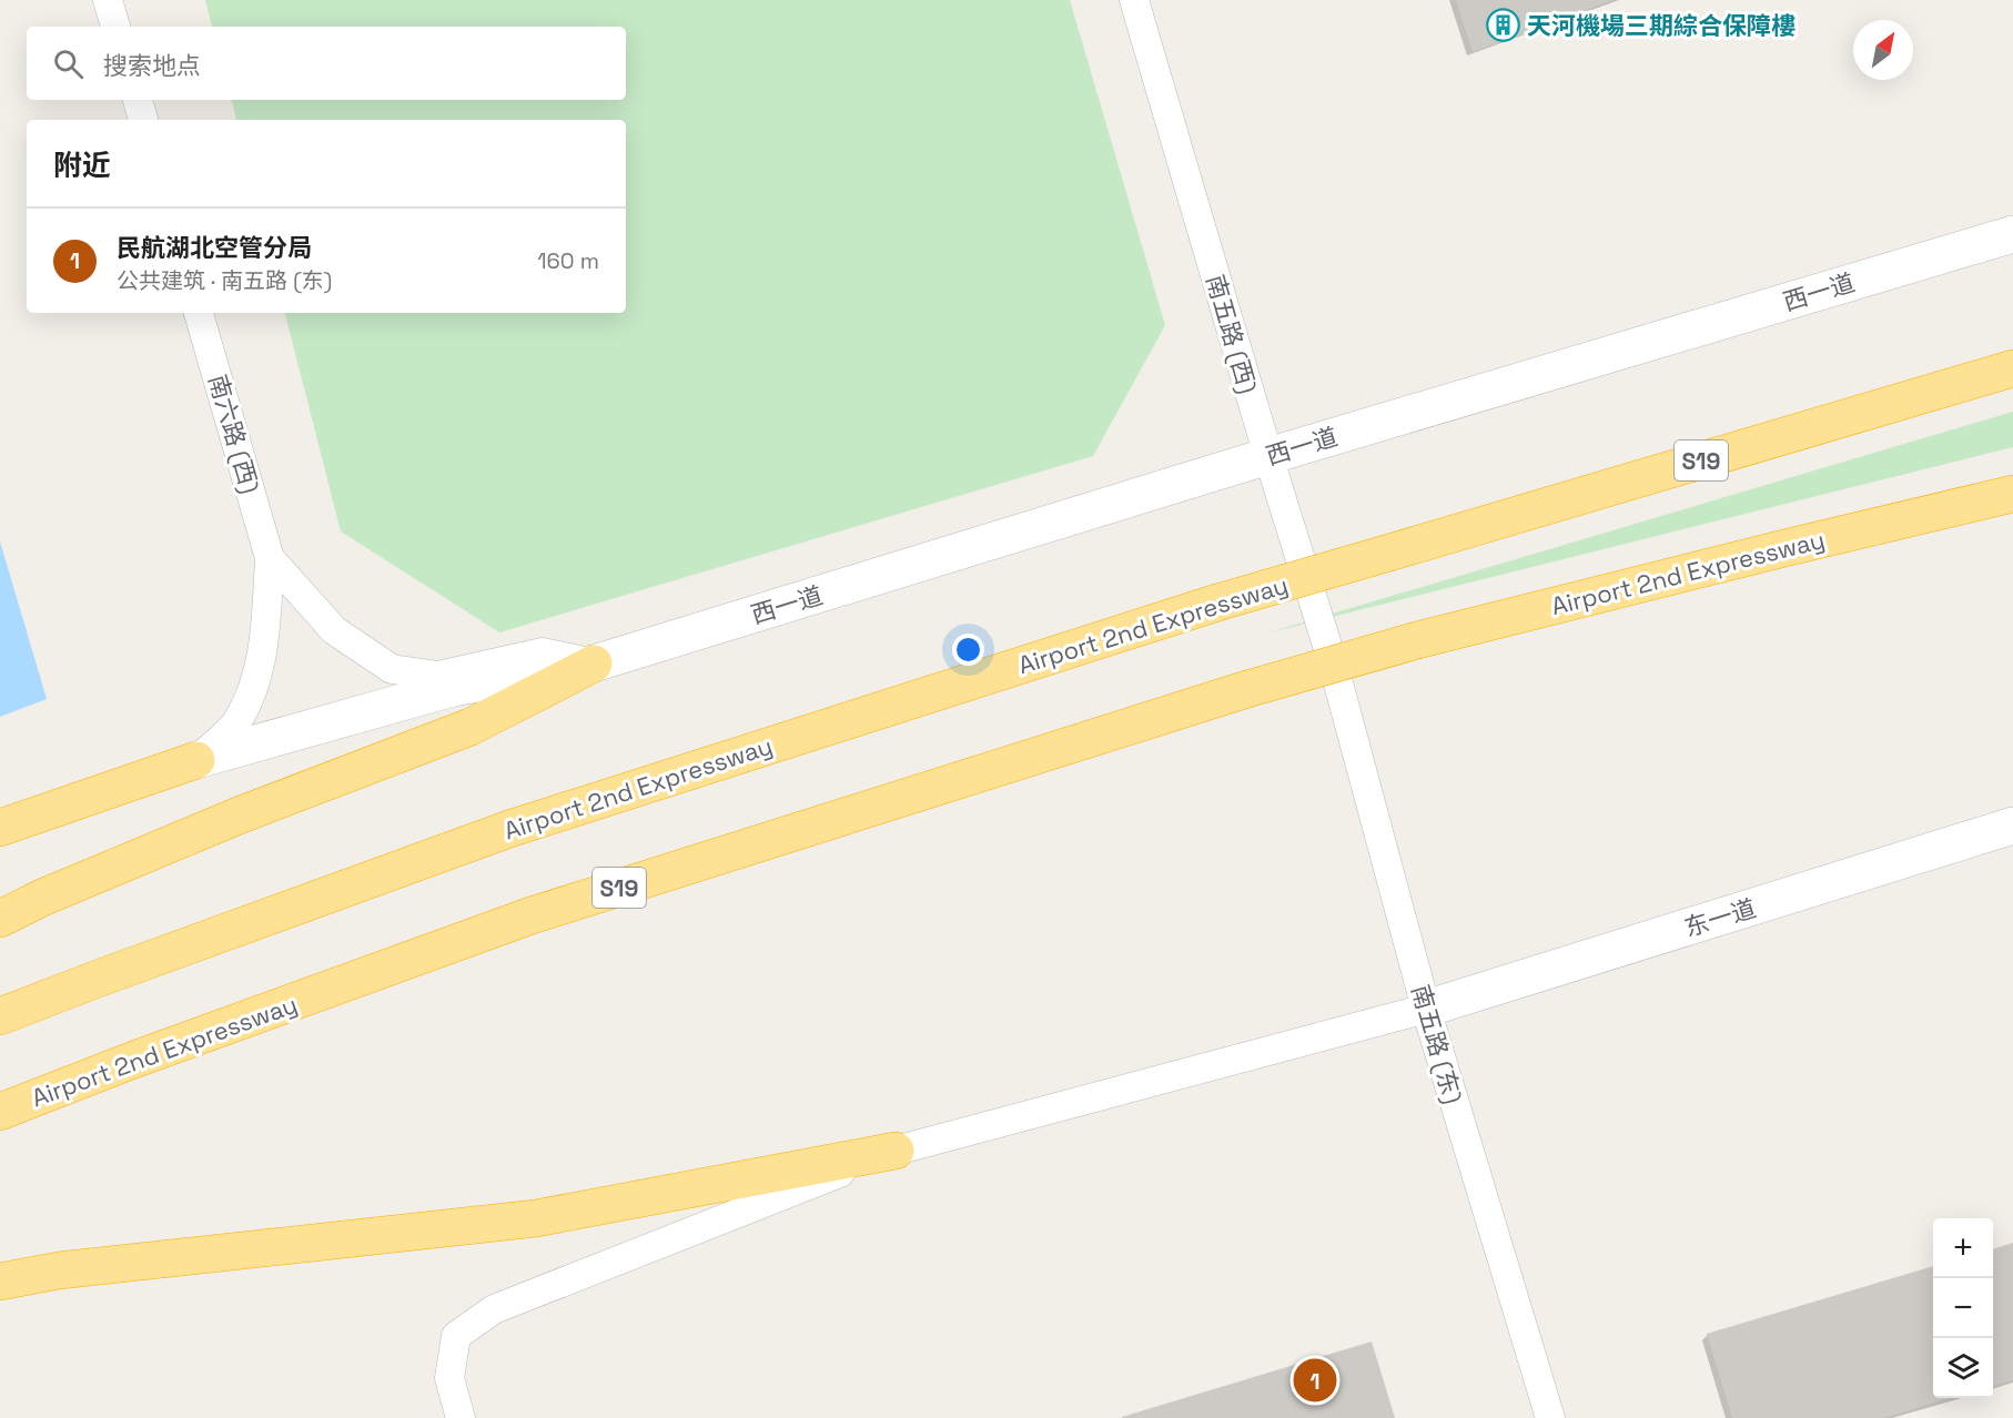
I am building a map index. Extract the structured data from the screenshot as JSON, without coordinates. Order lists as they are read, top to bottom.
{
  "streets": {
    "highway": ["S19", "Airport 2nd Expressway"],
    "street": [
      "西一道",
      "南五路 (西)",
      "南六路 (西)",
      "东一道",
      "南五路 (东)"
    ]
  },
  "crossings": [
    ["西一道", "南五路 (西)"],
    ["南五路 (西)", "南五路 (东)"],
    ["东一道", "南五路 (东)"]
  ],
  "places": {
    "building": ["天河機場三期綜合保障樓"]
  },
  "north": "top right",
  "page": {
    "search": "搜索地点",
    "heading": "附近",
    "list": [
      {
        "mark": "1",
        "name": "民航湖北空管分局",
        "note": "公共建筑 · 南五路 (东)",
        "value": "160 m"
      }
    ],
    "map_buttons": ["+", "−"],
    "pins": "1"
  }
}
